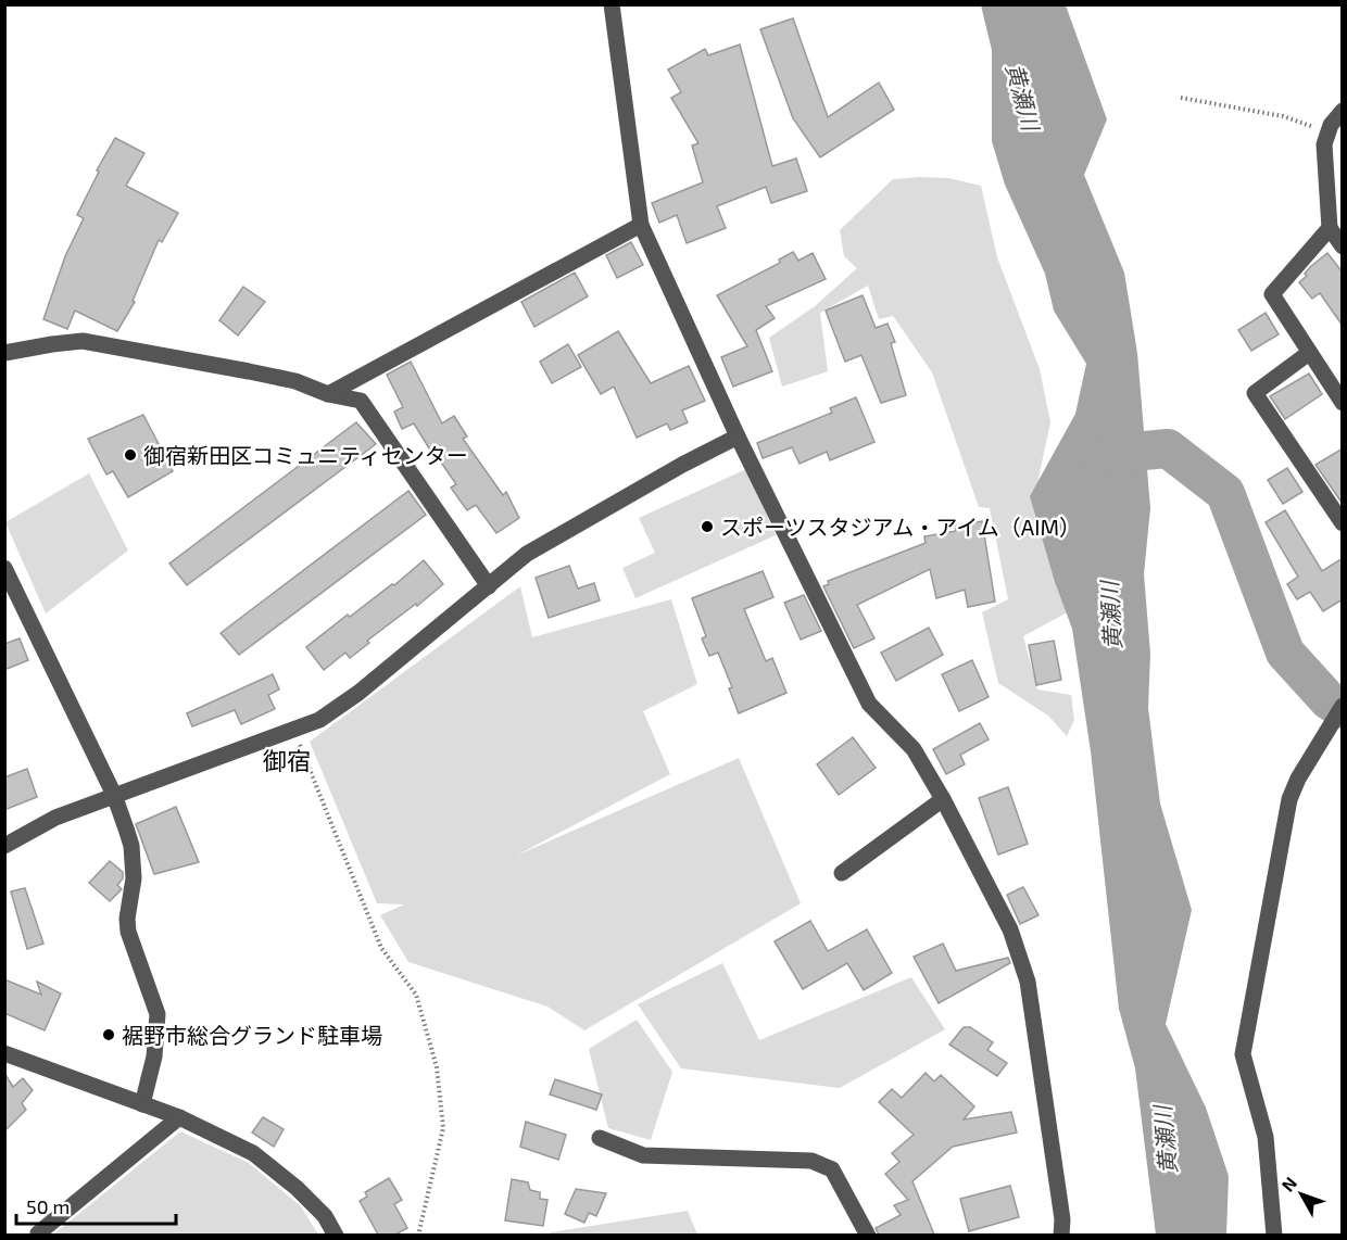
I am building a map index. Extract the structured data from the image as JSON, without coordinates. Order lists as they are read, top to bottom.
{
  "districts": ["御宿"],
  "water": ["黄瀬川"],
  "places": ["御宿新田区コミュニティセンター", "スポーツスタジアム・アイム（AIM）", "裾野市総合グランド駐車場"],
  "scale_bar": "50 m",
  "north": "top left"
}
